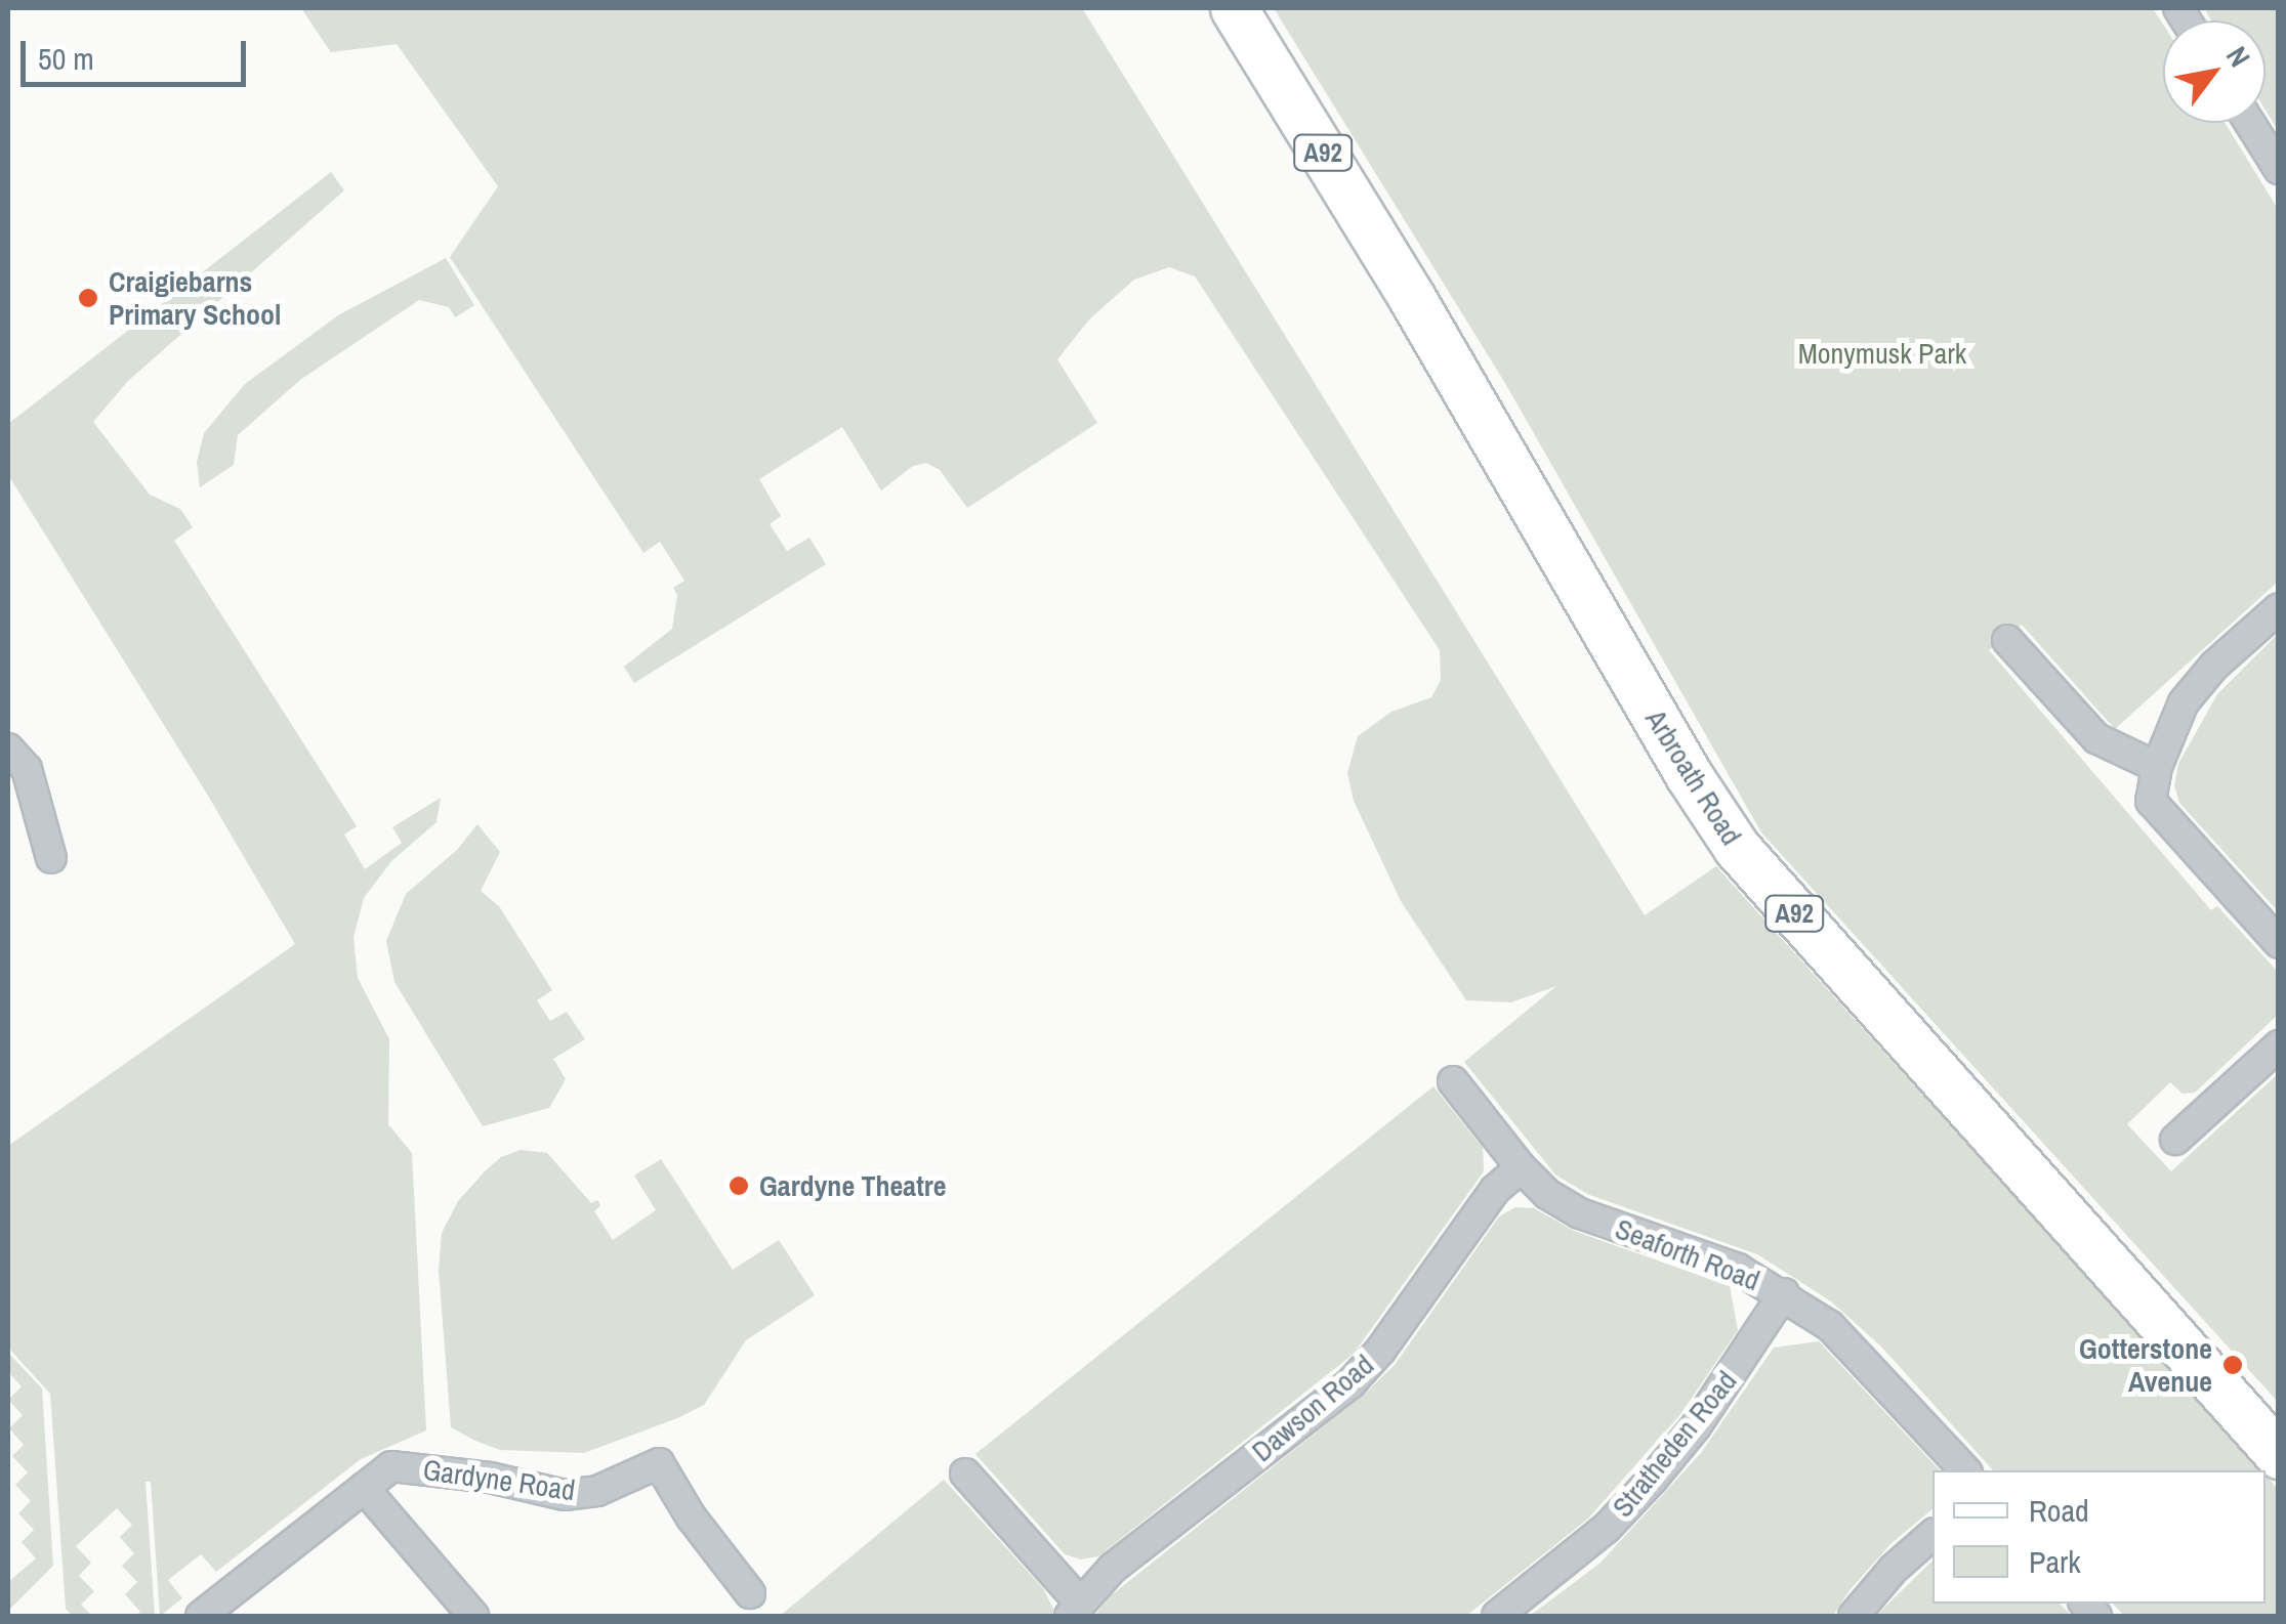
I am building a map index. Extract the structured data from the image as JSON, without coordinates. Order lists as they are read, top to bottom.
{
  "streets": {
    "main road": ["A92", "Arbroath Road"],
    "street": [
      "Seaforth Road",
      "Dawson Road",
      "Stratheden Road",
      "Gardyne Road"
    ]
  },
  "crossings": [
    ["Seaforth Road", "Dawson Road"],
    ["Seaforth Road", "Stratheden Road"]
  ],
  "parks": ["Monymusk Park"],
  "places": ["Craigiebarns Primary School", "Gardyne Theatre", "Gotterstone Avenue"],
  "legend": ["Road", "Park"],
  "scale_bar": "50 m",
  "north": "top right"
}
